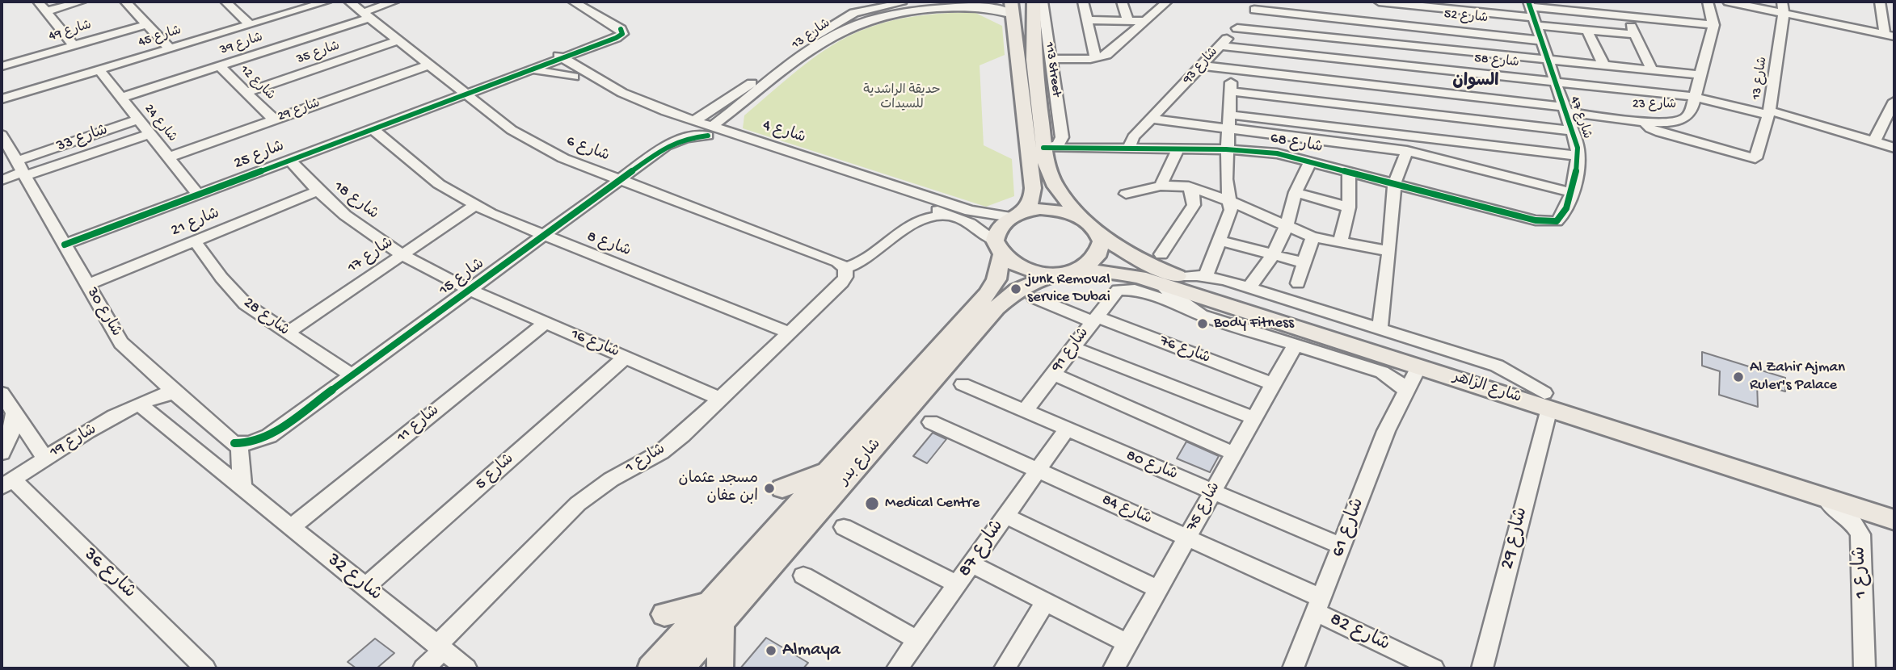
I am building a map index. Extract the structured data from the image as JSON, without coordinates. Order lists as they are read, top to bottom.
{
  "streets": {
    "main road": ["شارع الزاهر", "شارع بدر"],
    "street": [
      "شارع 52",
      "شارع 49",
      "شارع 13",
      "شارع 45",
      "شارع 39",
      "شارع 35",
      "شارع 58",
      "شارع 93",
      "113 Street",
      "شارع 12",
      "شارع 23",
      "شارع 29",
      "شارع 47",
      "شارع 24",
      "شارع 4",
      "شارع 33",
      "شارع 68",
      "شارع 6",
      "شارع 25",
      "شارع 18",
      "شارع 21",
      "شارع 8",
      "شارع 17",
      "شارع 15",
      "شارع 30",
      "شارع 28",
      "شارع 16",
      "شارع 91",
      "شارع 76",
      "شارع 11",
      "شارع 19",
      "شارع 1",
      "شارع 80",
      "شارع 5",
      "شارع 75",
      "شارع 84",
      "شارع 61",
      "شارع 87",
      "شارع 36",
      "شارع 32",
      "شارع 82"
    ]
  },
  "crossings": [
    ["شارع 52", "شارع 93"],
    ["شارع 52", "شارع 47"],
    ["شارع 13", "شارع 58"],
    ["شارع 13", "شارع 4"],
    ["شارع 13", "شارع 15"],
    ["شارع 45", "شارع 24"],
    ["شارع 39", "شارع 12"],
    ["شارع 39", "شارع 24"],
    ["شارع 39", "شارع 6"],
    ["شارع 35", "شارع 12"],
    ["شارع 35", "شارع 6"],
    ["شارع 58", "شارع 93"],
    ["شارع 58", "شارع 23"],
    ["شارع 58", "شارع 47"],
    ["شارع 93", "شارع 23"],
    ["شارع 93", "شارع 68"],
    ["شارع 12", "شارع 29"],
    ["شارع 23", "شارع 47"],
    ["شارع 29", "شارع 24"],
    ["شارع 29", "شارع 6"],
    ["شارع 29", "شارع الزاهر"],
    ["شارع 47", "شارع 68"],
    ["شارع 24", "شارع 33"],
    ["شارع 24", "شارع 25"],
    ["شارع 4", "شارع 25"],
    ["شارع 4", "شارع 15"],
    ["شارع 4", "شارع الزاهر"],
    ["شارع 4", "شارع بدر"],
    ["شارع 33", "شارع 30"],
    ["شارع 6", "شارع 25"],
    ["شارع 6", "شارع 15"],
    ["شارع 6", "شارع 1"],
    ["شارع 25", "شارع 18"],
    ["شارع 25", "شارع 8"],
    ["شارع 25", "شارع 30"],
    ["شارع 18", "شارع 21"],
    ["شارع 18", "شارع 17"],
    ["شارع 18", "شارع 15"],
    ["شارع 18", "شارع 16"],
    ["شارع 21", "شارع 30"],
    ["شارع 21", "شارع 28"],
    ["شارع 8", "شارع 17"],
    ["شارع 8", "شارع 15"],
    ["شارع 8", "شارع 1"],
    ["شارع 17", "شارع 28"],
    ["شارع 15", "شارع 30"],
    ["شارع 15", "شارع 28"],
    ["شارع 15", "شارع 16"],
    ["شارع 30", "شارع 19"],
    ["شارع 16", "شارع 11"],
    ["شارع 16", "شارع 1"],
    ["شارع 16", "شارع 5"],
    ["شارع 91", "شارع 76"],
    ["شارع 91", "شارع 80"],
    ["شارع 76", "شارع 75"],
    ["شارع الزاهر", "شارع 1"],
    ["شارع الزاهر", "شارع بدر"],
    ["شارع الزاهر", "شارع 61"],
    ["شارع 11", "شارع 32"],
    ["شارع 19", "شارع 36"],
    ["شارع 1", "شارع 32"],
    ["شارع 80", "شارع 75"],
    ["شارع 80", "شارع 61"],
    ["شارع 80", "شارع 87"],
    ["شارع 5", "شارع 32"],
    ["شارع 75", "شارع 84"],
    ["شارع 84", "شارع 61"],
    ["شارع 84", "شارع 87"],
    ["شارع 84", "شارع 82"],
    ["شارع 61", "شارع 82"]
  ],
  "districts": ["السوان"],
  "parks": ["حديقة الراشدية للسيدات"],
  "places": [
    "junk Removal service Dubai",
    "Body Fitness",
    "Al Zahir Ajman Ruler's Palace",
    "مسجد عثمان ابن عفان",
    "Medical Centre",
    "Almaya"
  ]
}
